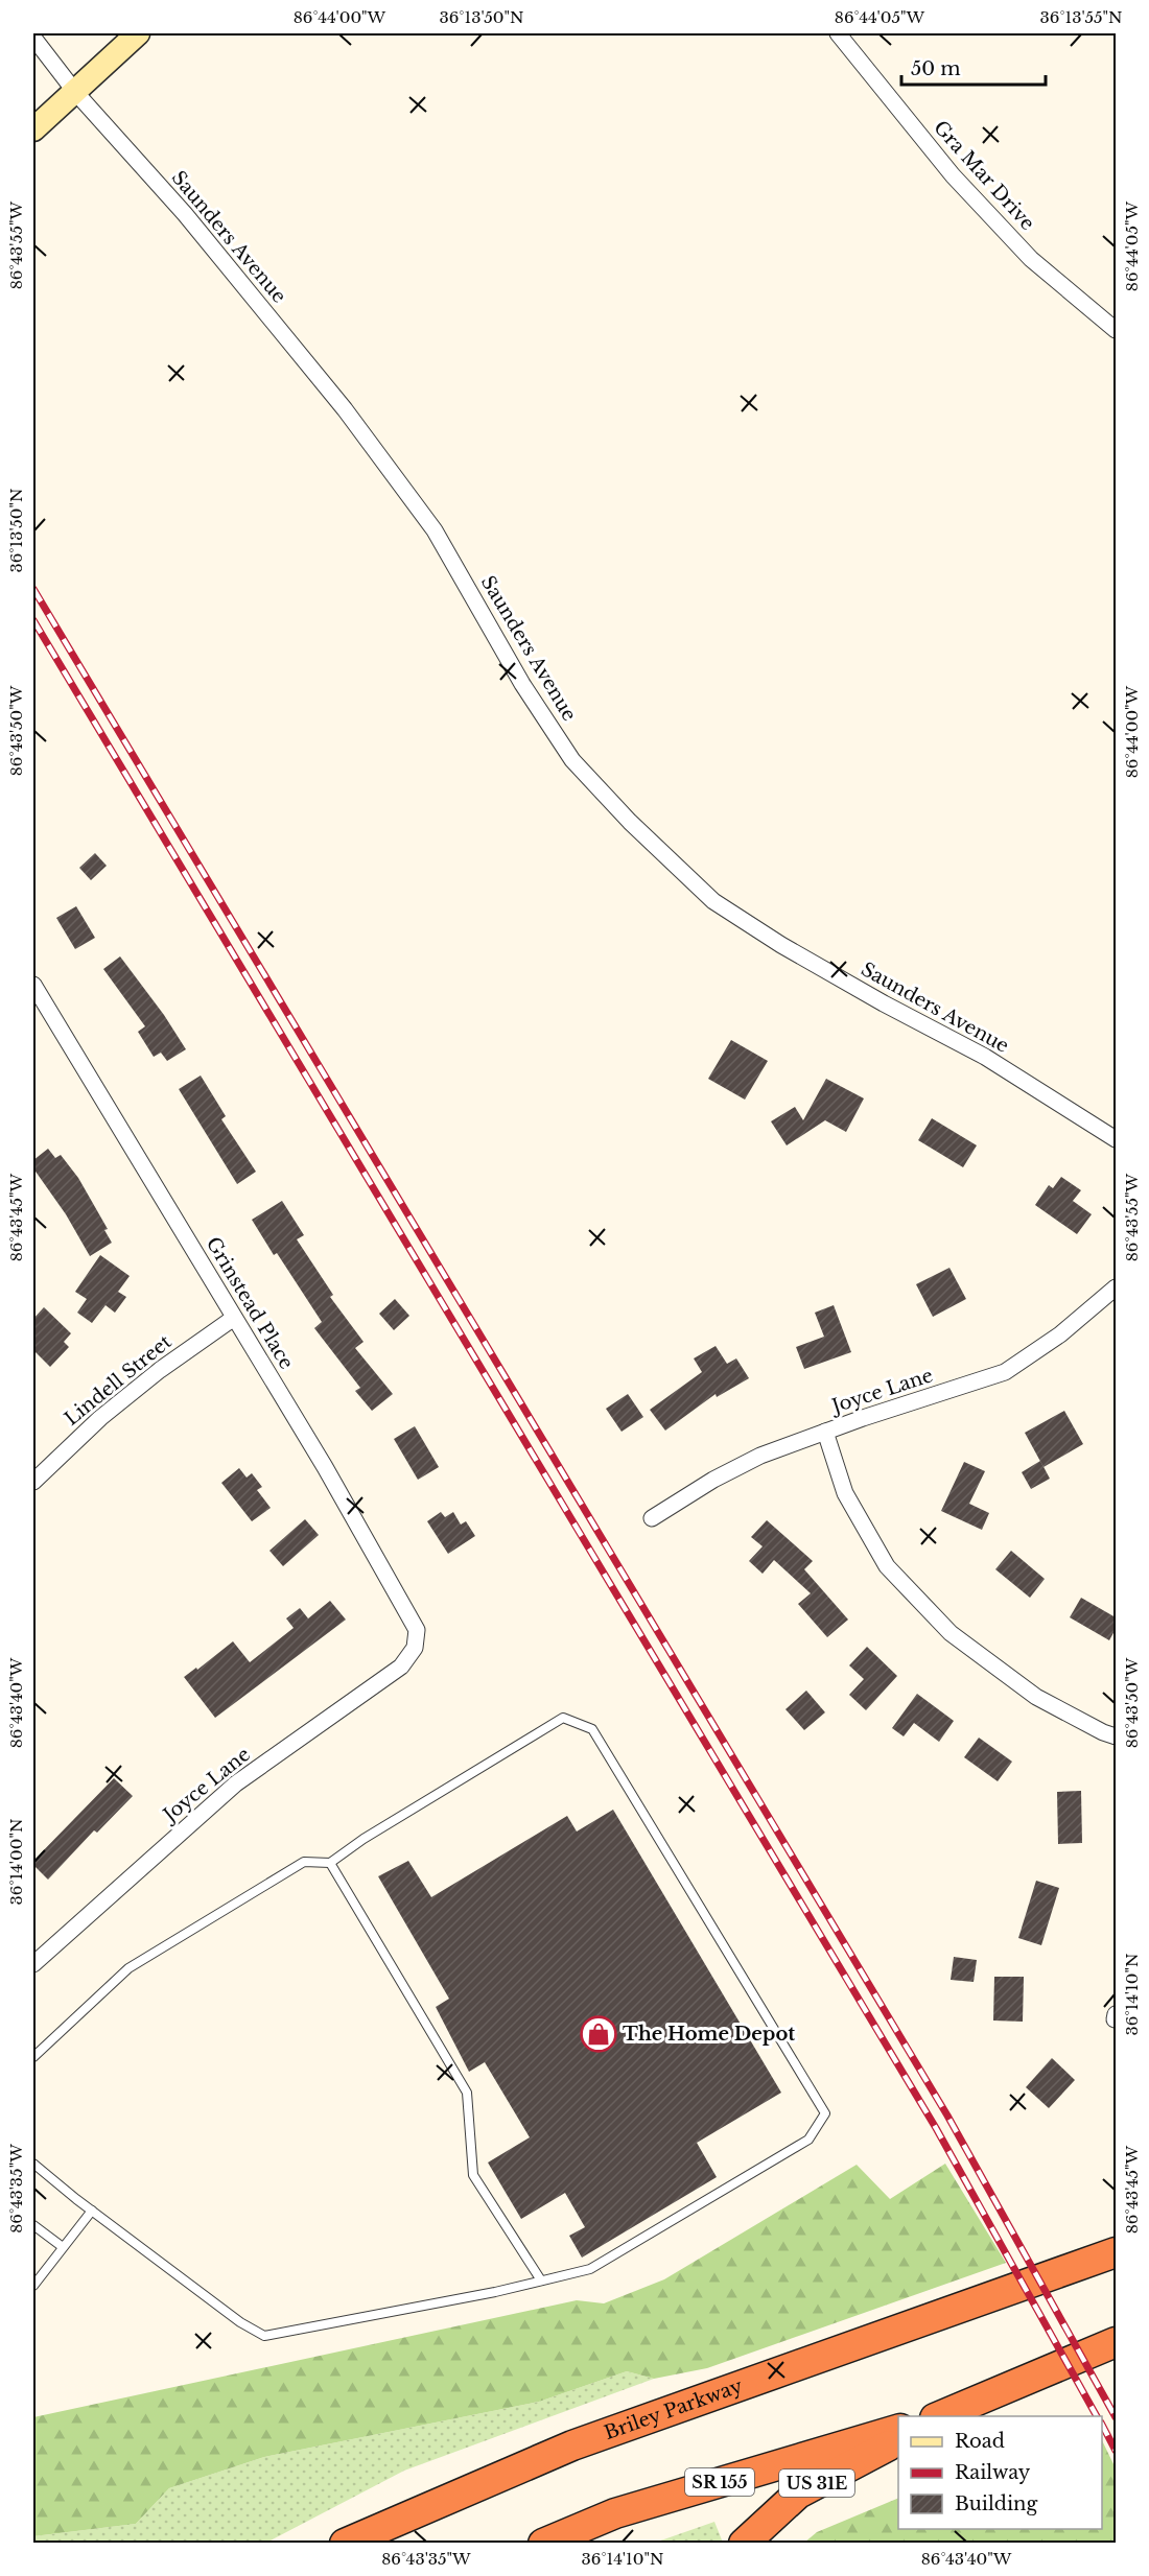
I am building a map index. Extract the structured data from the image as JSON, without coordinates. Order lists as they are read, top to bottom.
{
  "streets": {
    "highway": ["Briley Parkway", "SR 155", "US 31E"],
    "street": [
      "Gra Mar Drive",
      "Saunders Avenue",
      "Grinstead Place",
      "Lindell Street",
      "Joyce Lane"
    ]
  },
  "crossings": [
    ["Grinstead Place", "Lindell Street"],
    ["Grinstead Place", "Joyce Lane"]
  ],
  "places": {
    "shop": ["The Home Depot"]
  },
  "legend": ["Road", "Railway", "Building"],
  "scale_bar": "50 m",
  "coordinates": [
    "86°44'00\"W",
    "36°13'50\"N",
    "86°44'05\"W",
    "36°13'55\"N",
    "86°43'55\"W",
    "86°43'50\"W",
    "86°43'45\"W",
    "86°43'40\"W",
    "36°14'00\"N",
    "36°14'10\"N",
    "86°43'35\"W"
  ]
}
